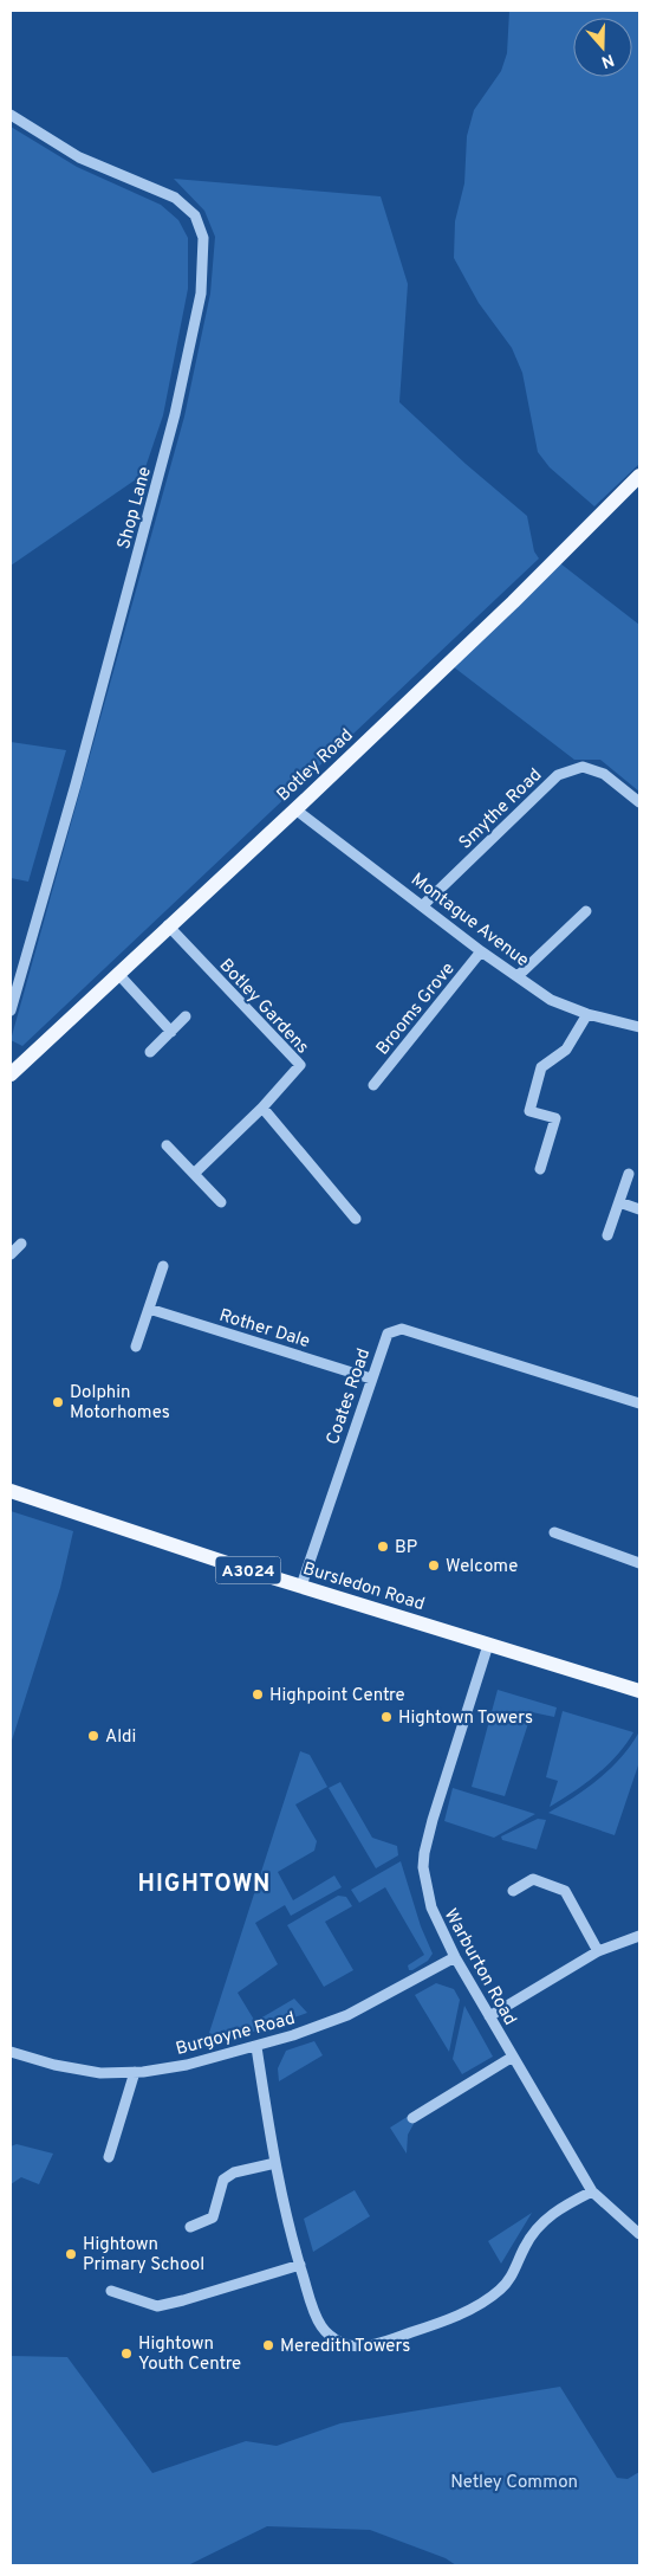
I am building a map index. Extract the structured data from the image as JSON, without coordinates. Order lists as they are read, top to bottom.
{
  "streets": {
    "main road": ["Botley Road", "A3024", "Bursledon Road"],
    "street": [
      "Shop Lane",
      "Smythe Road",
      "Montague Avenue",
      "Botley Gardens",
      "Brooms Grove",
      "Rother Dale",
      "Coates Road",
      "Warburton Road",
      "Burgoyne Road"
    ]
  },
  "crossings": [
    ["Botley Road", "Montague Avenue"],
    ["Botley Road", "Botley Gardens"],
    ["Smythe Road", "Montague Avenue"],
    ["Montague Avenue", "Brooms Grove"],
    ["Rother Dale", "Coates Road"],
    ["Coates Road", "Bursledon Road"],
    ["Bursledon Road", "Warburton Road"],
    ["Warburton Road", "Burgoyne Road"]
  ],
  "districts": ["HIGHTOWN"],
  "parks": ["Netley Common"],
  "places": [
    "Dolphin Motorhomes",
    "BP",
    "Welcome",
    "Highpoint Centre",
    "Hightown Towers",
    "Aldi",
    "Hightown Primary School",
    "Meredith Towers",
    "Hightown Youth Centre"
  ],
  "north": "bottom"
}
